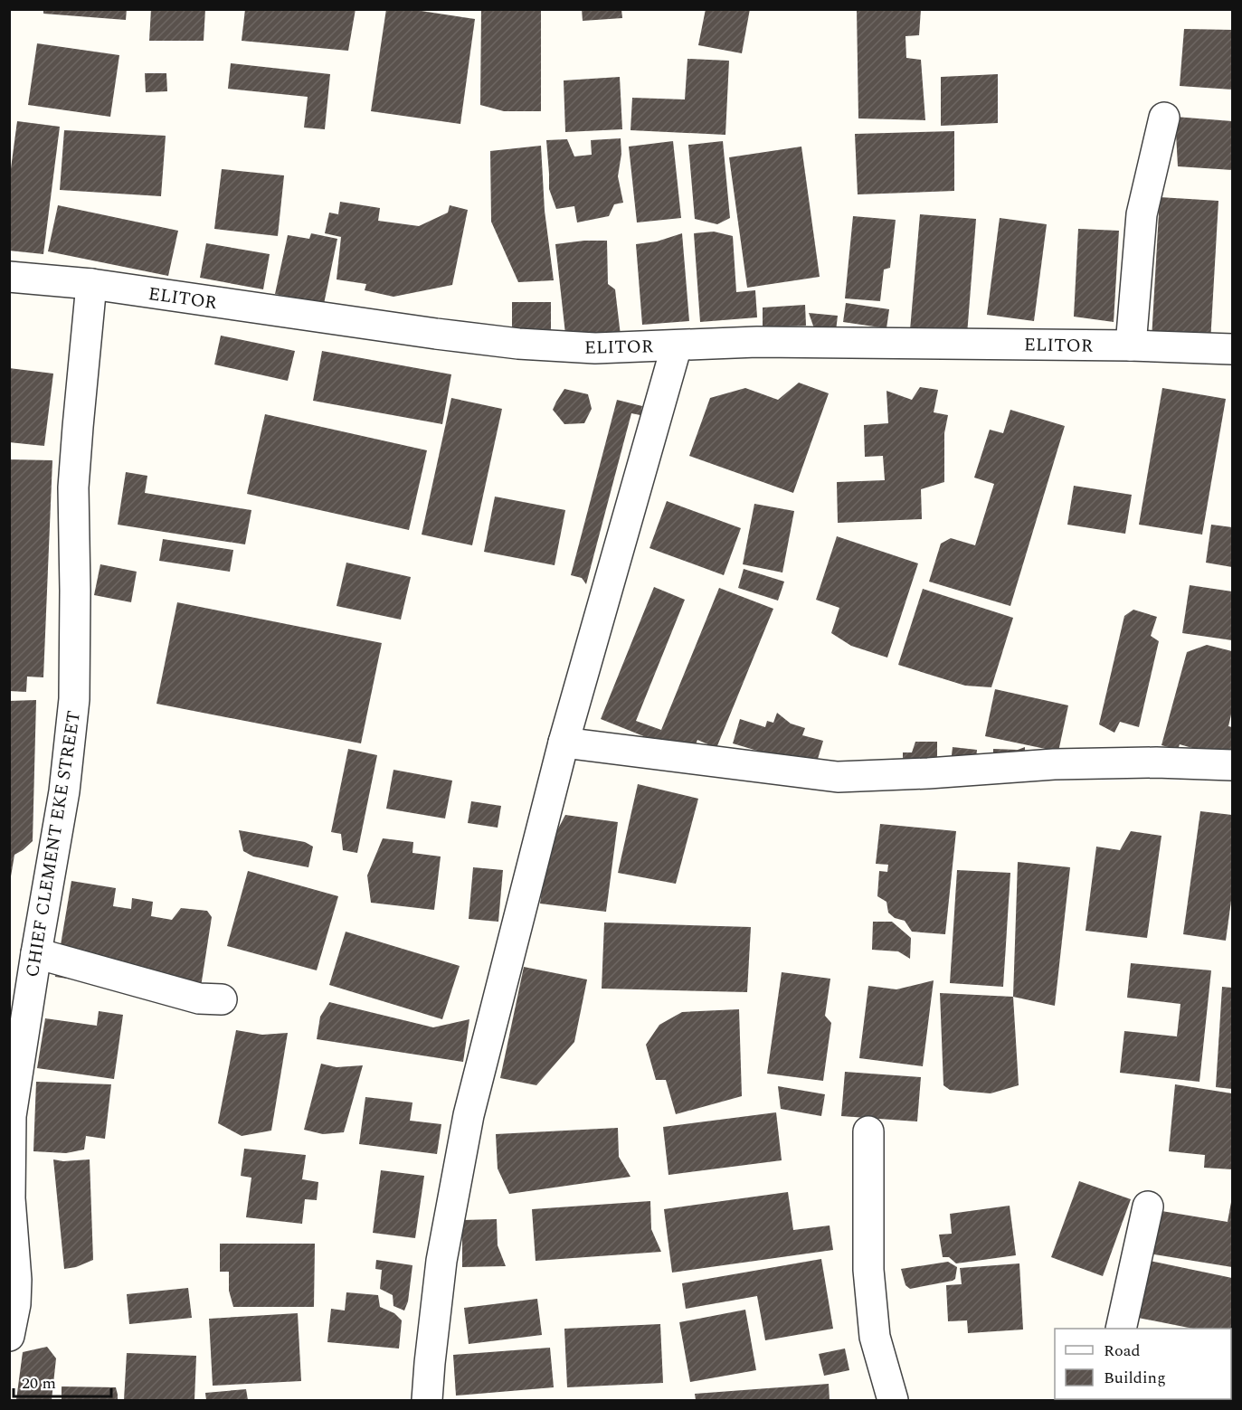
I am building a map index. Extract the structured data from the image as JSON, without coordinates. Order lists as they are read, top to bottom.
{
  "streets": {
    "street": ["ELITOR", "CHIEF CLEMENT EKE STREET"]
  },
  "crossings": [
    ["ELITOR", "CHIEF CLEMENT EKE STREET"]
  ],
  "legend": ["Road", "Building"],
  "scale_bar": "20 m"
}
